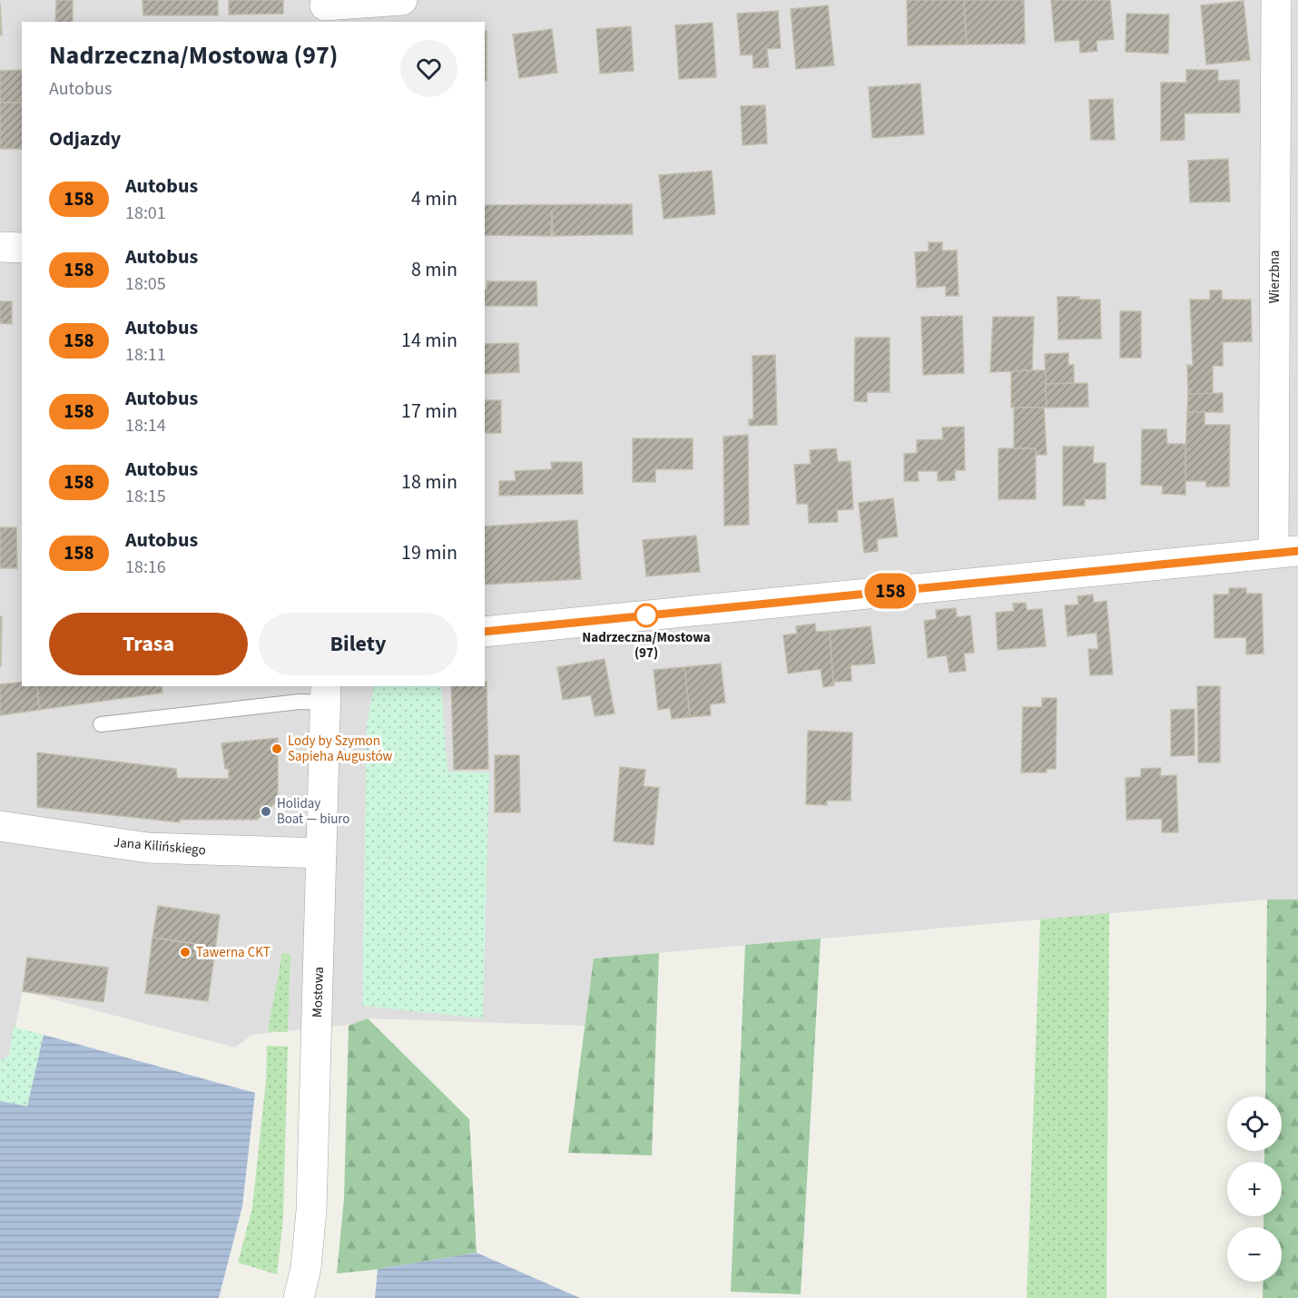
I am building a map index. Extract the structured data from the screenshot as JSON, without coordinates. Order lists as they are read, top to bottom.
{
  "streets": {
    "street": ["Wierzbna", "Jana Kilińskiego", "Mostowa"]
  },
  "crossings": [
    ["Jana Kilińskiego", "Mostowa"]
  ],
  "places": [
    "Nadrzeczna/Mostowa (97)",
    "Lody by Szymon Sapieha Augustów",
    "Holiday Boat — biuro",
    "Tawerna CKT"
  ],
  "lines": ["bus line 158"],
  "page": {
    "on_map": "158",
    "heading": [
      ["Nadrzeczna/Mostowa (97)", "Autobus"],
      "Odjazdy"
    ],
    "list": [
      {
        "mark": "158",
        "name": "Autobus",
        "note": "18:01",
        "value": "4 min"
      },
      {
        "mark": "158",
        "name": "Autobus",
        "note": "18:05",
        "value": "8 min"
      },
      {
        "mark": "158",
        "name": "Autobus",
        "note": "18:11",
        "value": "14 min"
      },
      {
        "mark": "158",
        "name": "Autobus",
        "note": "18:14",
        "value": "17 min"
      },
      {
        "mark": "158",
        "name": "Autobus",
        "note": "18:15",
        "value": "18 min"
      },
      {
        "mark": "158",
        "name": "Autobus",
        "note": "18:16",
        "value": "19 min"
      }
    ],
    "buttons": ["Trasa", "Bilety"],
    "map_buttons": ["+", "−"]
  }
}
